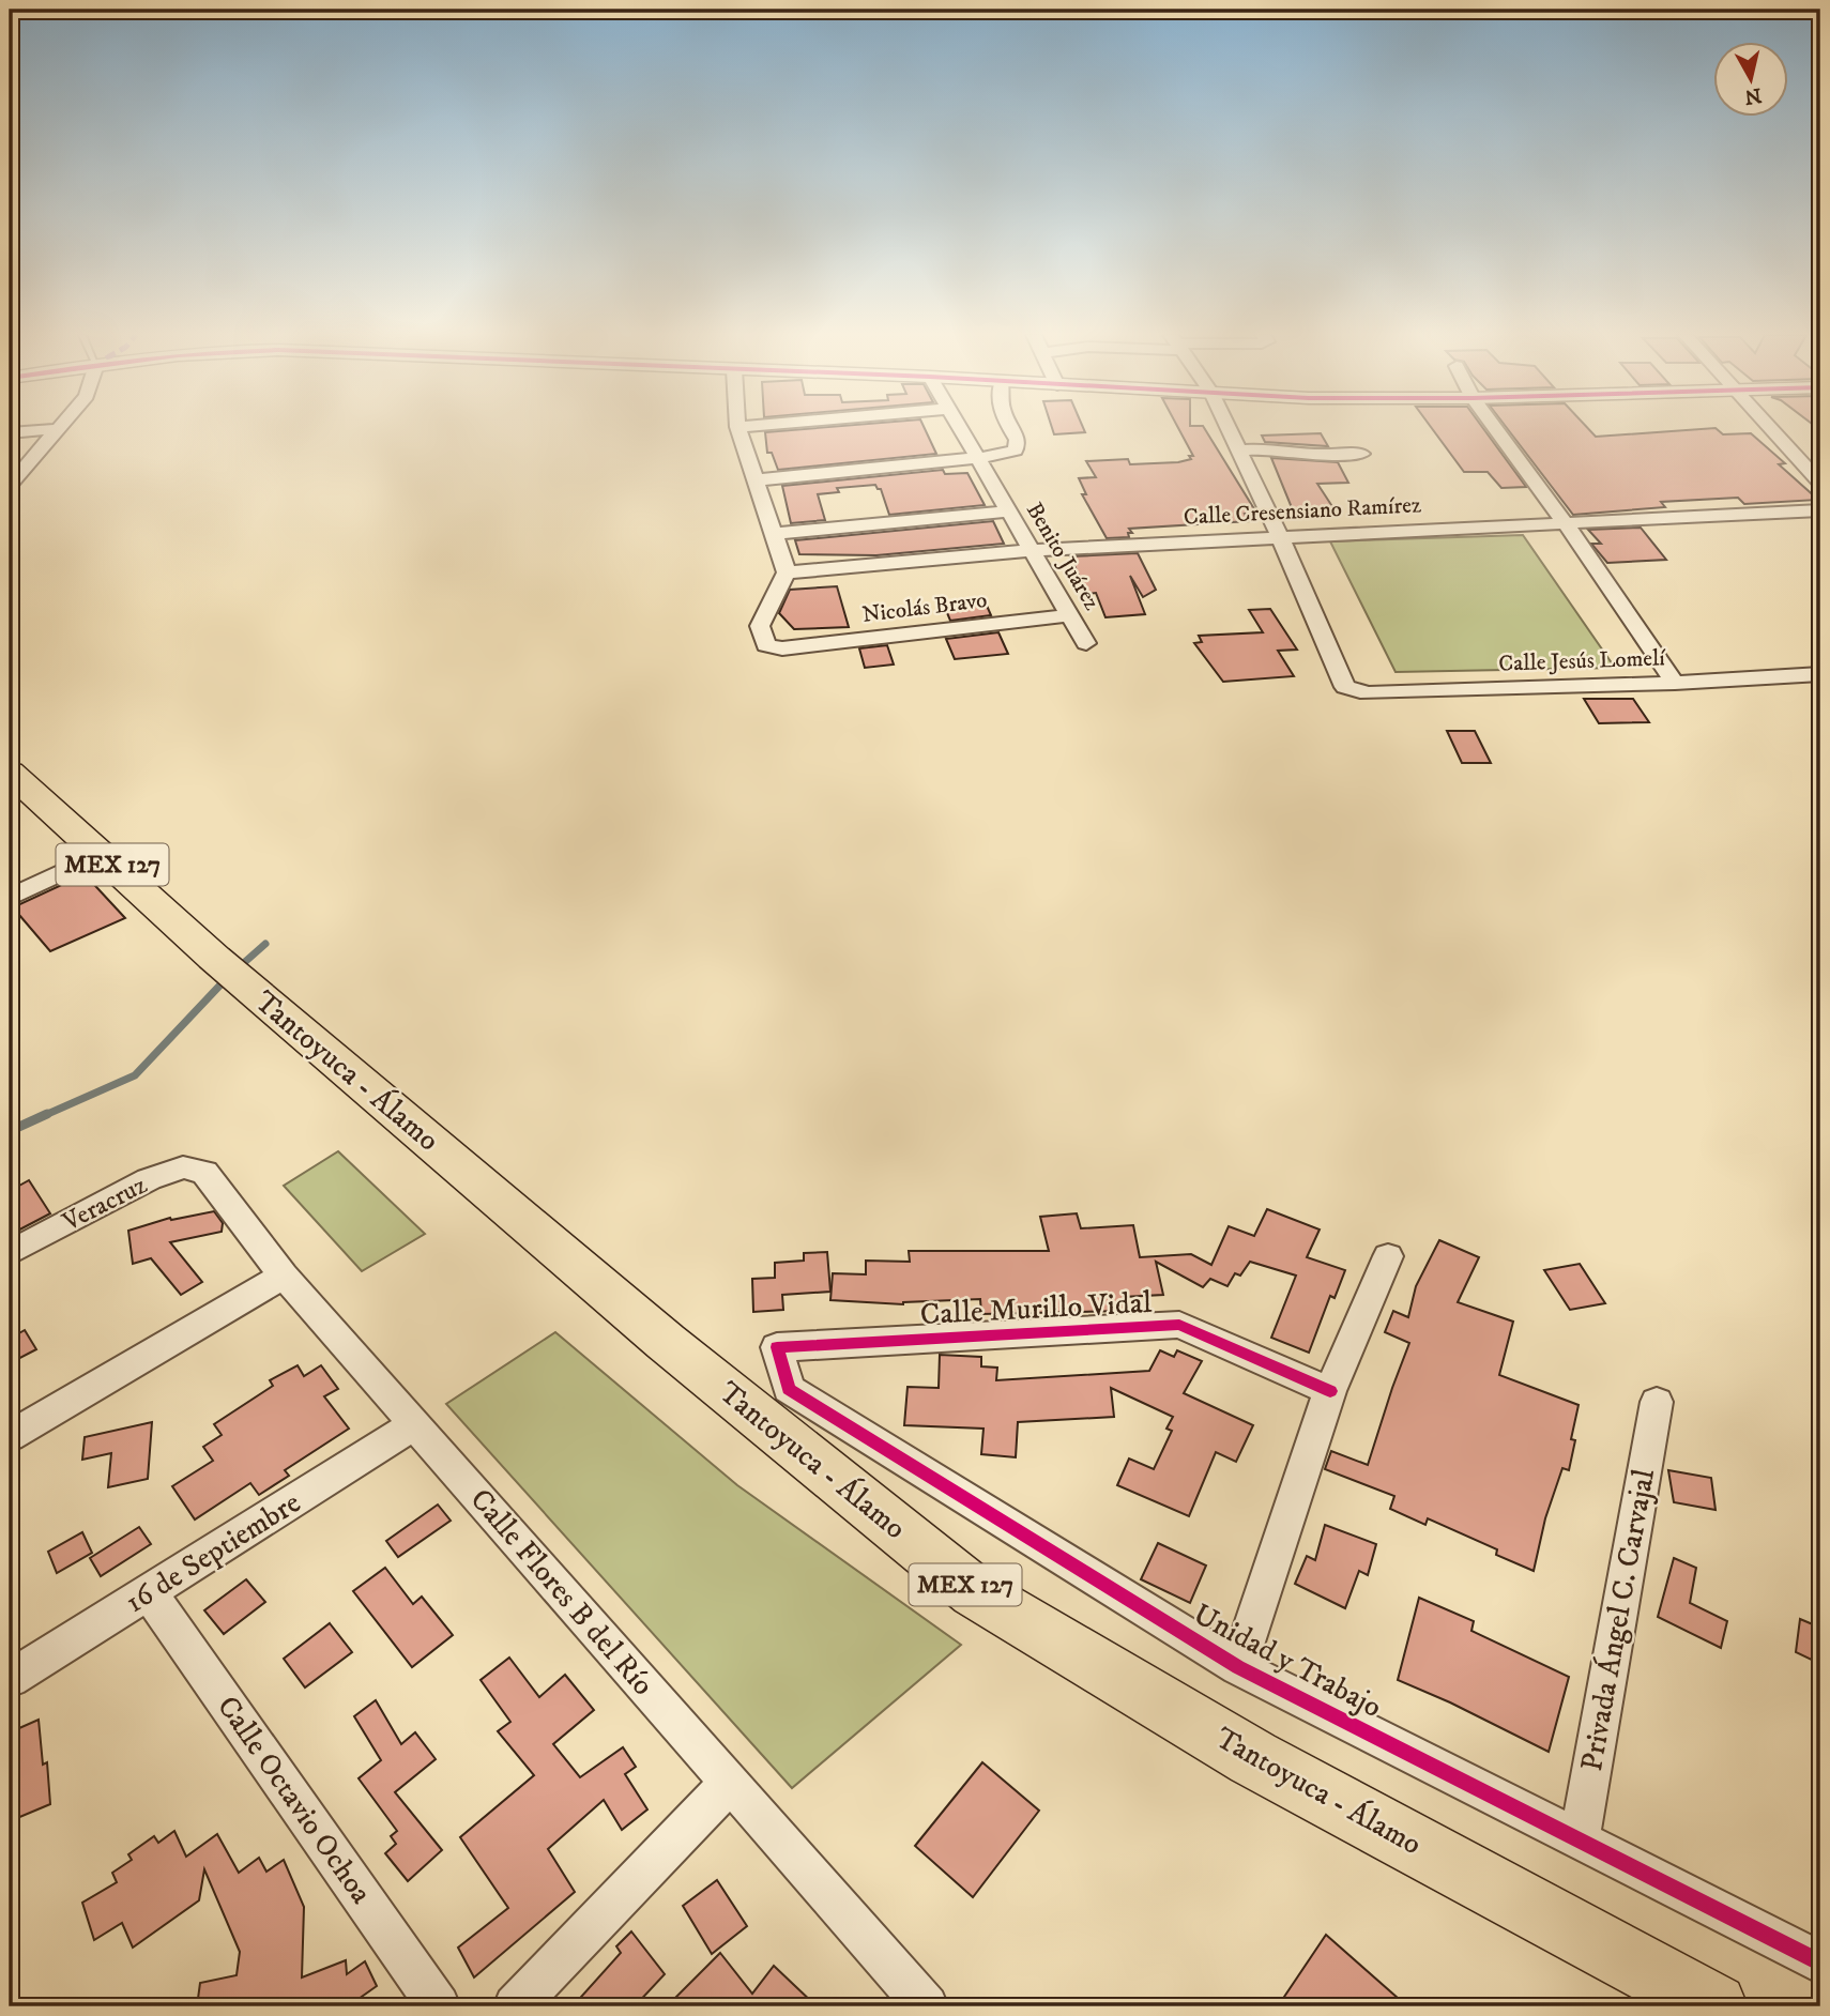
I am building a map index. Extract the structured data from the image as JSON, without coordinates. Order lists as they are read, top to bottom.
{
  "streets": {
    "main road": ["MEX 127", "Tantoyuca - Álamo"],
    "street": [
      "Calle Cresensiano Ramírez",
      "Benito Juárez",
      "Nicolás Bravo",
      "Calle Jesús Lomelí",
      "Veracruz",
      "Calle Murillo Vidal",
      "16 de Septiembre",
      "Calle Flores B del Río",
      "Privada Ángel C. Carvajal",
      "Unidad y Trabajo",
      "Calle Octavio Ochoa"
    ]
  },
  "crossings": [
    ["Calle Cresensiano Ramírez", "Benito Juárez"],
    ["Calle Cresensiano Ramírez", "Nicolás Bravo"],
    ["Calle Cresensiano Ramírez", "Calle Jesús Lomelí"],
    ["Benito Juárez", "Nicolás Bravo"],
    ["Veracruz", "Calle Flores B del Río"],
    ["Calle Murillo Vidal", "Unidad y Trabajo"],
    ["16 de Septiembre", "Calle Flores B del Río"],
    ["16 de Septiembre", "Calle Octavio Ochoa"],
    ["Privada Ángel C. Carvajal", "Unidad y Trabajo"]
  ],
  "north": "bottom"
}
